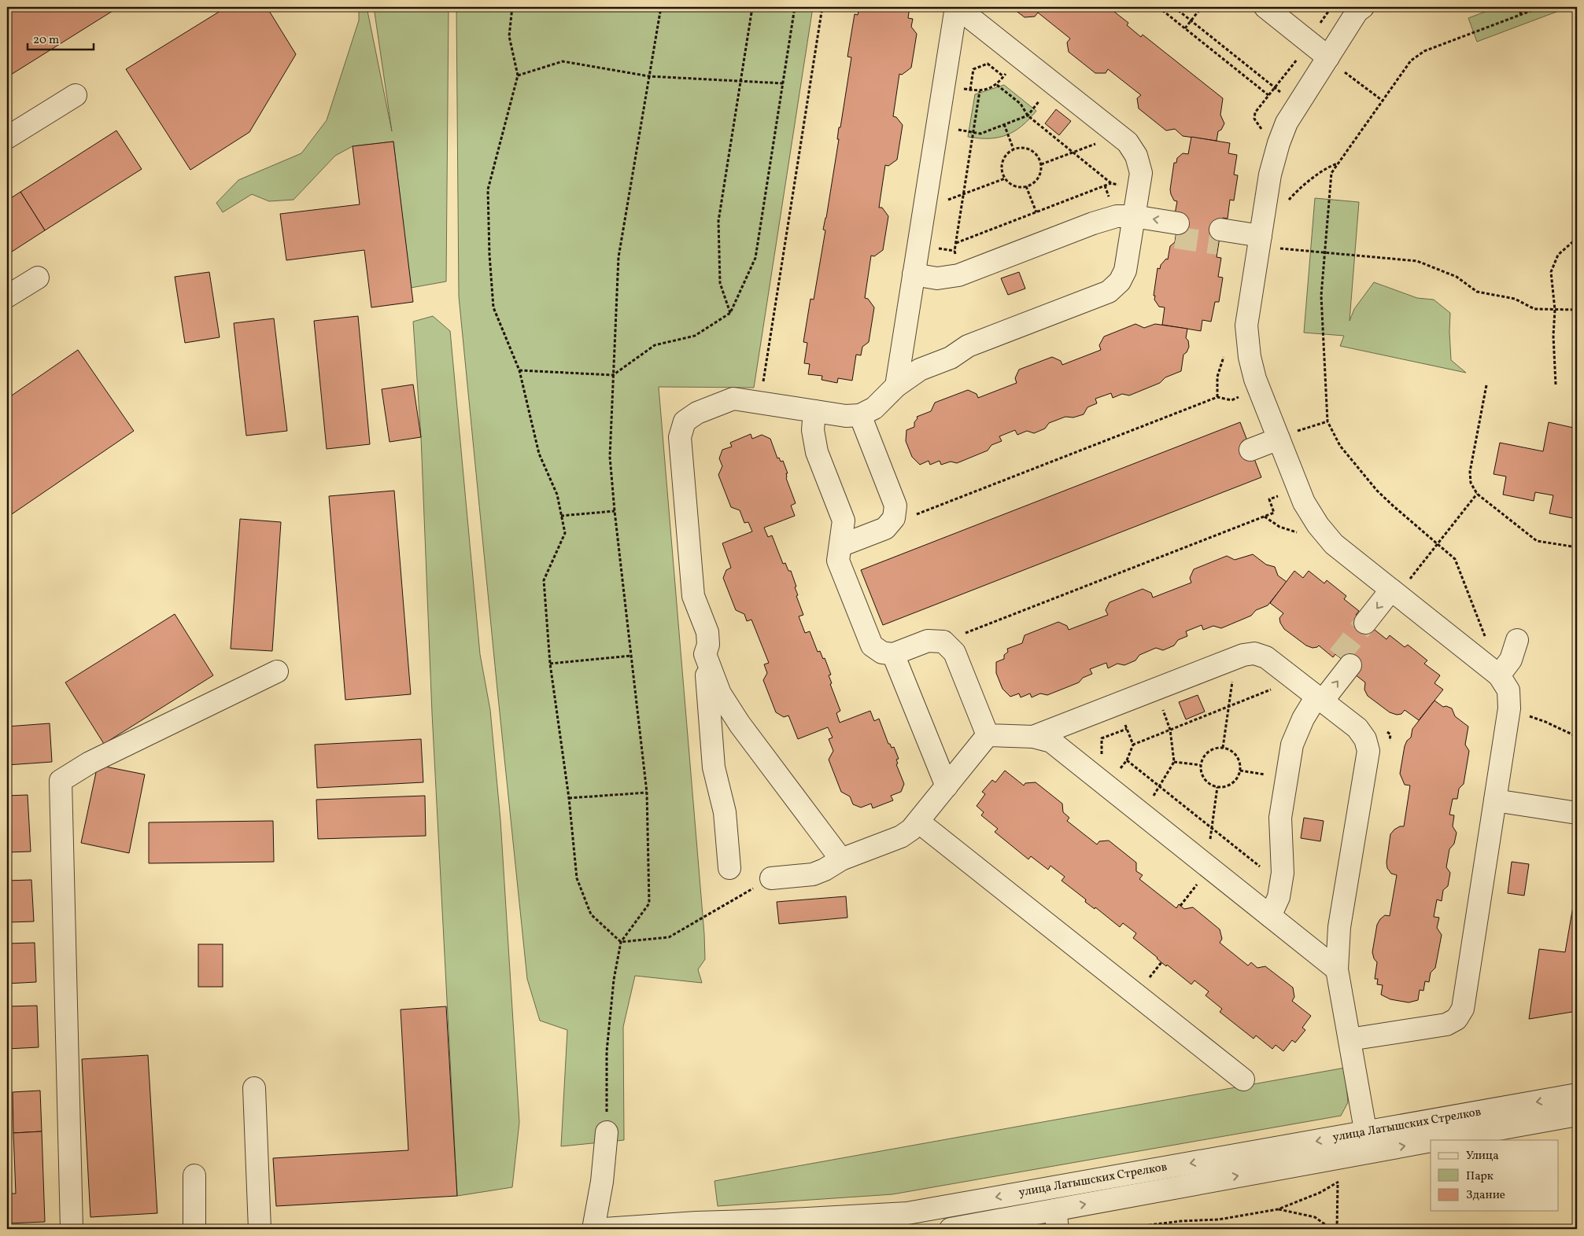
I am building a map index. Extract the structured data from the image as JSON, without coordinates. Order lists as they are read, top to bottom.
{
  "streets": {
    "street": ["улица Латышских Стрелков"]
  },
  "legend": ["Улица", "Парк", "Здание"],
  "scale_bar": "20 m"
}
